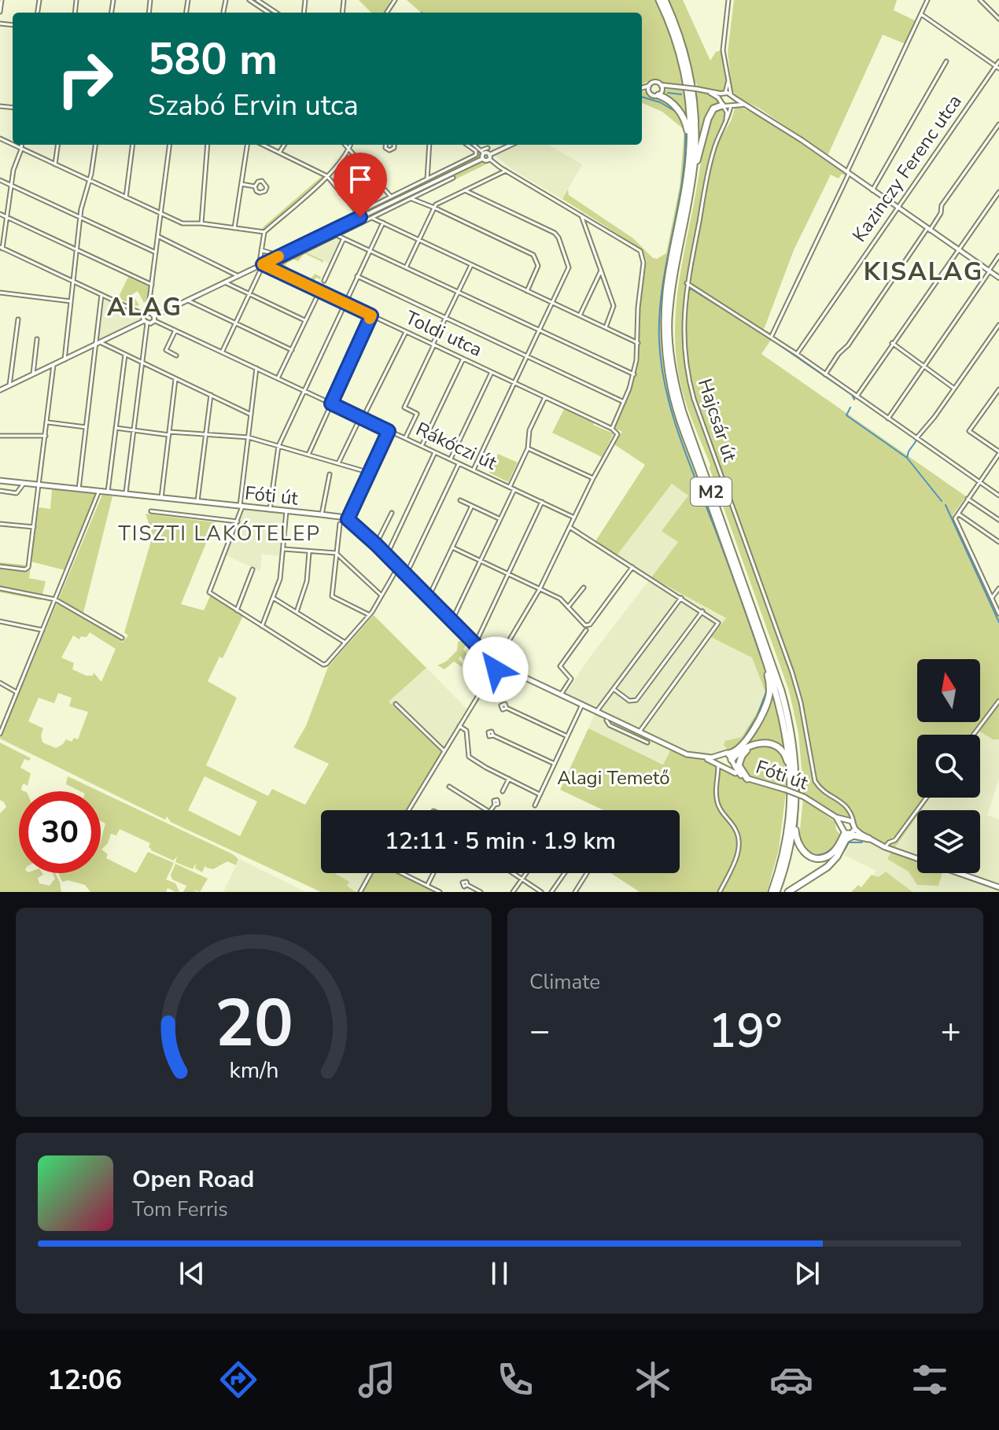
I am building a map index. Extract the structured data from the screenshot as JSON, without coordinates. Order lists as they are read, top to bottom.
{
  "streets": {
    "highway": ["M2"],
    "main road": ["Fóti út"],
    "street": [
      "Kazinczy Ferenc utca",
      "Toldi utca",
      "Hajcsár út",
      "Rákóczi út"
    ]
  },
  "districts": ["KISALAG", "ALAG", "TISZTI LAKÓTELEP"],
  "parks": ["Alagi Temető"],
  "north": "top",
  "page": {
    "turn": ["580 m", "Szabó Ervin utca"],
    "limit": "30",
    "trip": "12:11 · 5 min · 1.9 km",
    "tile": "Climate",
    "heat": ["−", "19°", "+"],
    "song": ["Open Road", "Tom Ferris"],
    "tabs": "12:06",
    "gauge": ["20", "km/h"]
  }
}
